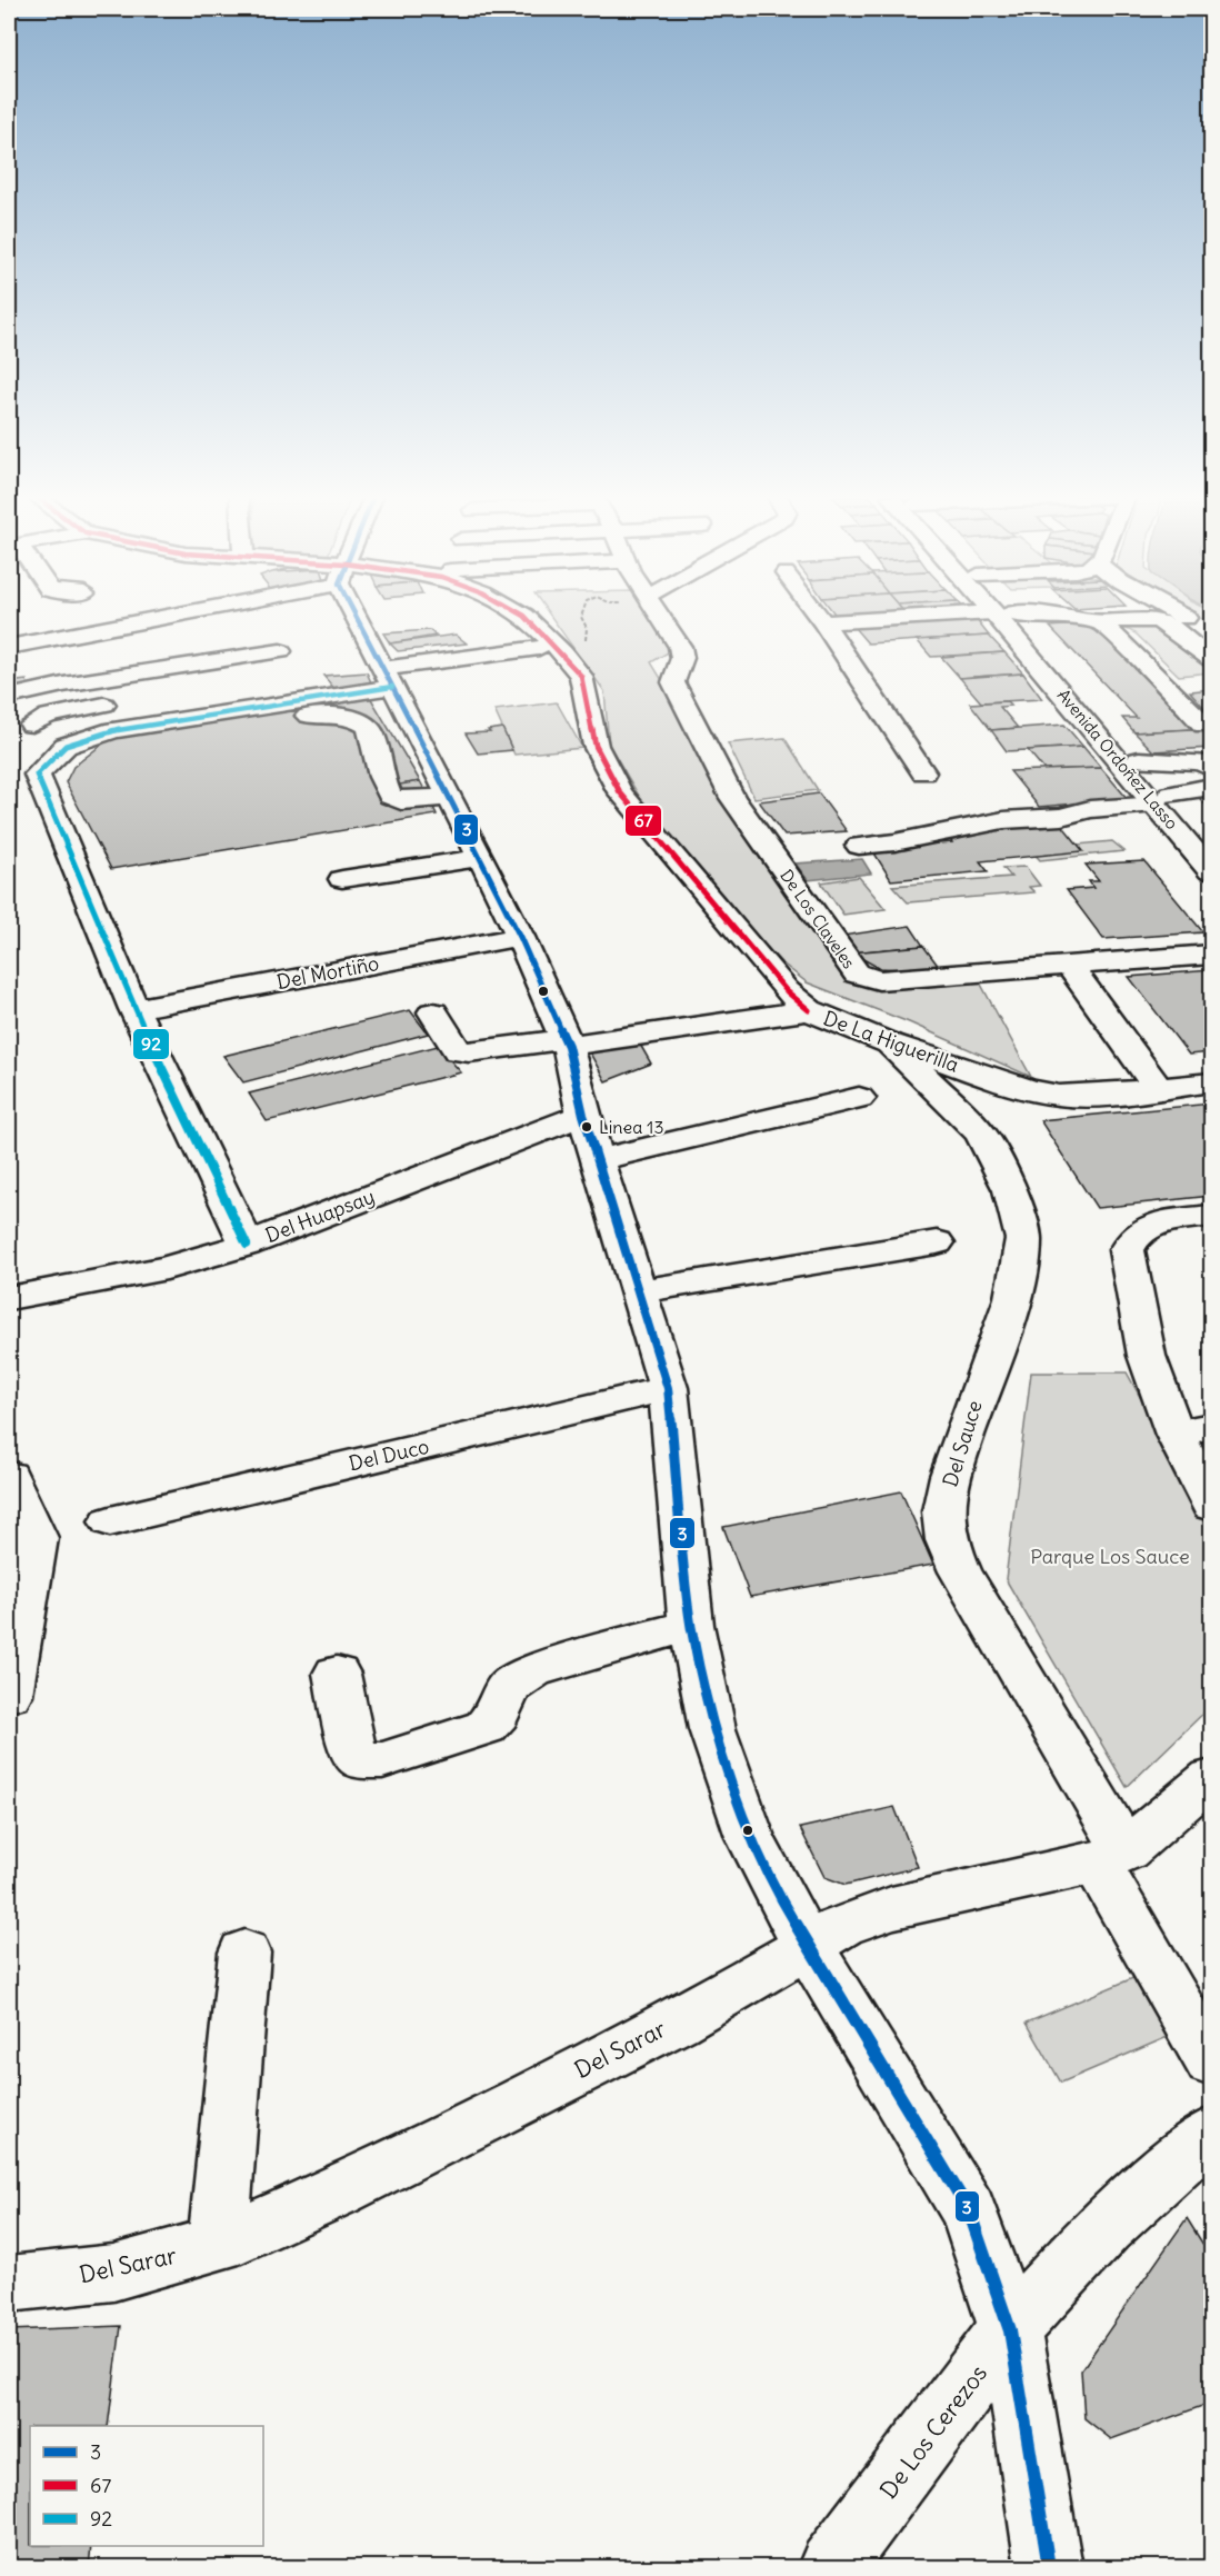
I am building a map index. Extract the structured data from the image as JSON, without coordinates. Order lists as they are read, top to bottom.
{
  "streets": {
    "street": [
      "Avenida Ordoñez Lasso",
      "De Los Claveles",
      "Del Mortiño",
      "De La Higuerilla",
      "Del Huapsay",
      "Del Sauce",
      "Del Duco",
      "Del Sarar",
      "De Los Cerezos"
    ]
  },
  "crossings": [
    ["De La Higuerilla", "Del Sauce"],
    ["Del Sauce", "Del Sarar"]
  ],
  "parks": ["Parque Los Sauce"],
  "places": ["Linea 13"],
  "lines": ["transit line 3", "transit line 67", "transit line 92"],
  "legend": ["3", "67", "92"]
}
